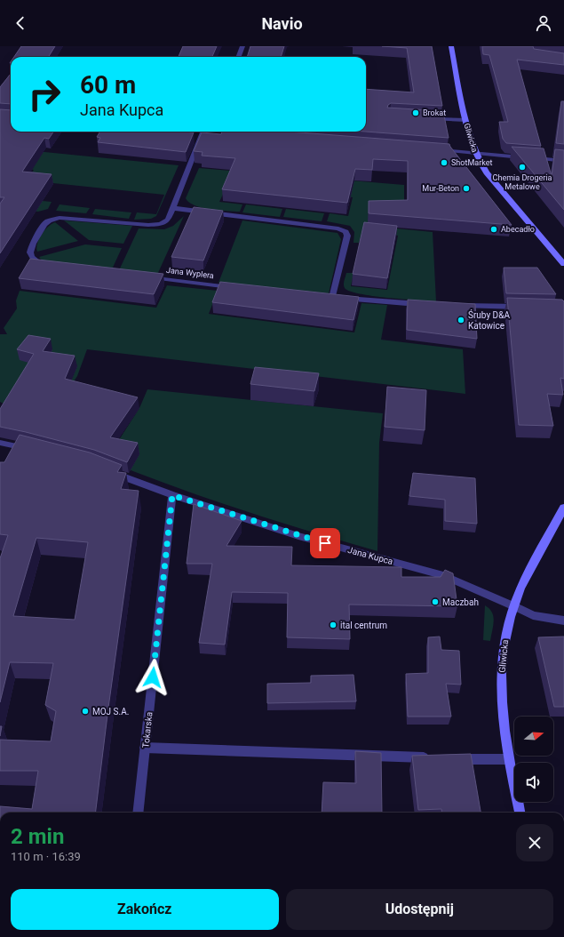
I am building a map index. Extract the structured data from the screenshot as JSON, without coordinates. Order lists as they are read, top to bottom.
{
  "streets": {
    "street": [
      "Gliwicka",
      "Jana Wyplera",
      "Jana Kupca",
      "Tokarska"
    ]
  },
  "crossings": [
    ["Gliwicka", "Jana Kupca"],
    ["Jana Kupca", "Tokarska"]
  ],
  "places": [
    "Brokat",
    "ShotMarket",
    "Chemia Drogeria Metalowe",
    "Mur-Beton",
    "Abecadło",
    "Śruby D&A Katowice",
    "Maczbah",
    "ital centrum",
    "MOJ S.A."
  ],
  "north": "right",
  "page": {
    "header": "Navio",
    "turn": ["60 m", "Jana Kupca"],
    "heading": ["2 min", "110 m · 16:39"],
    "buttons": ["Zakończ", "Udostępnij"]
  }
}
